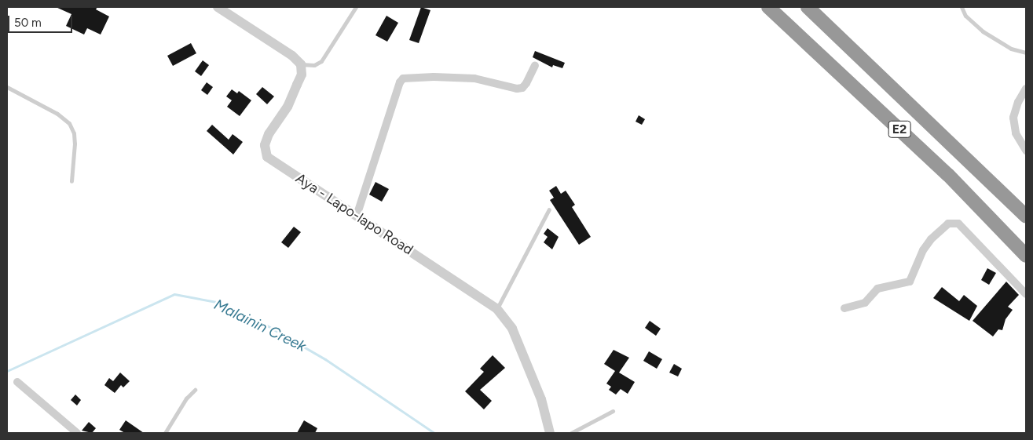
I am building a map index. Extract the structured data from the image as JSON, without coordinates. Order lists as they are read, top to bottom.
{
  "streets": {
    "highway": ["E2"],
    "street": ["Aya - Lapo-lapo Road"]
  },
  "water": ["Malainin Creek"],
  "scale_bar": "50 m"
}
